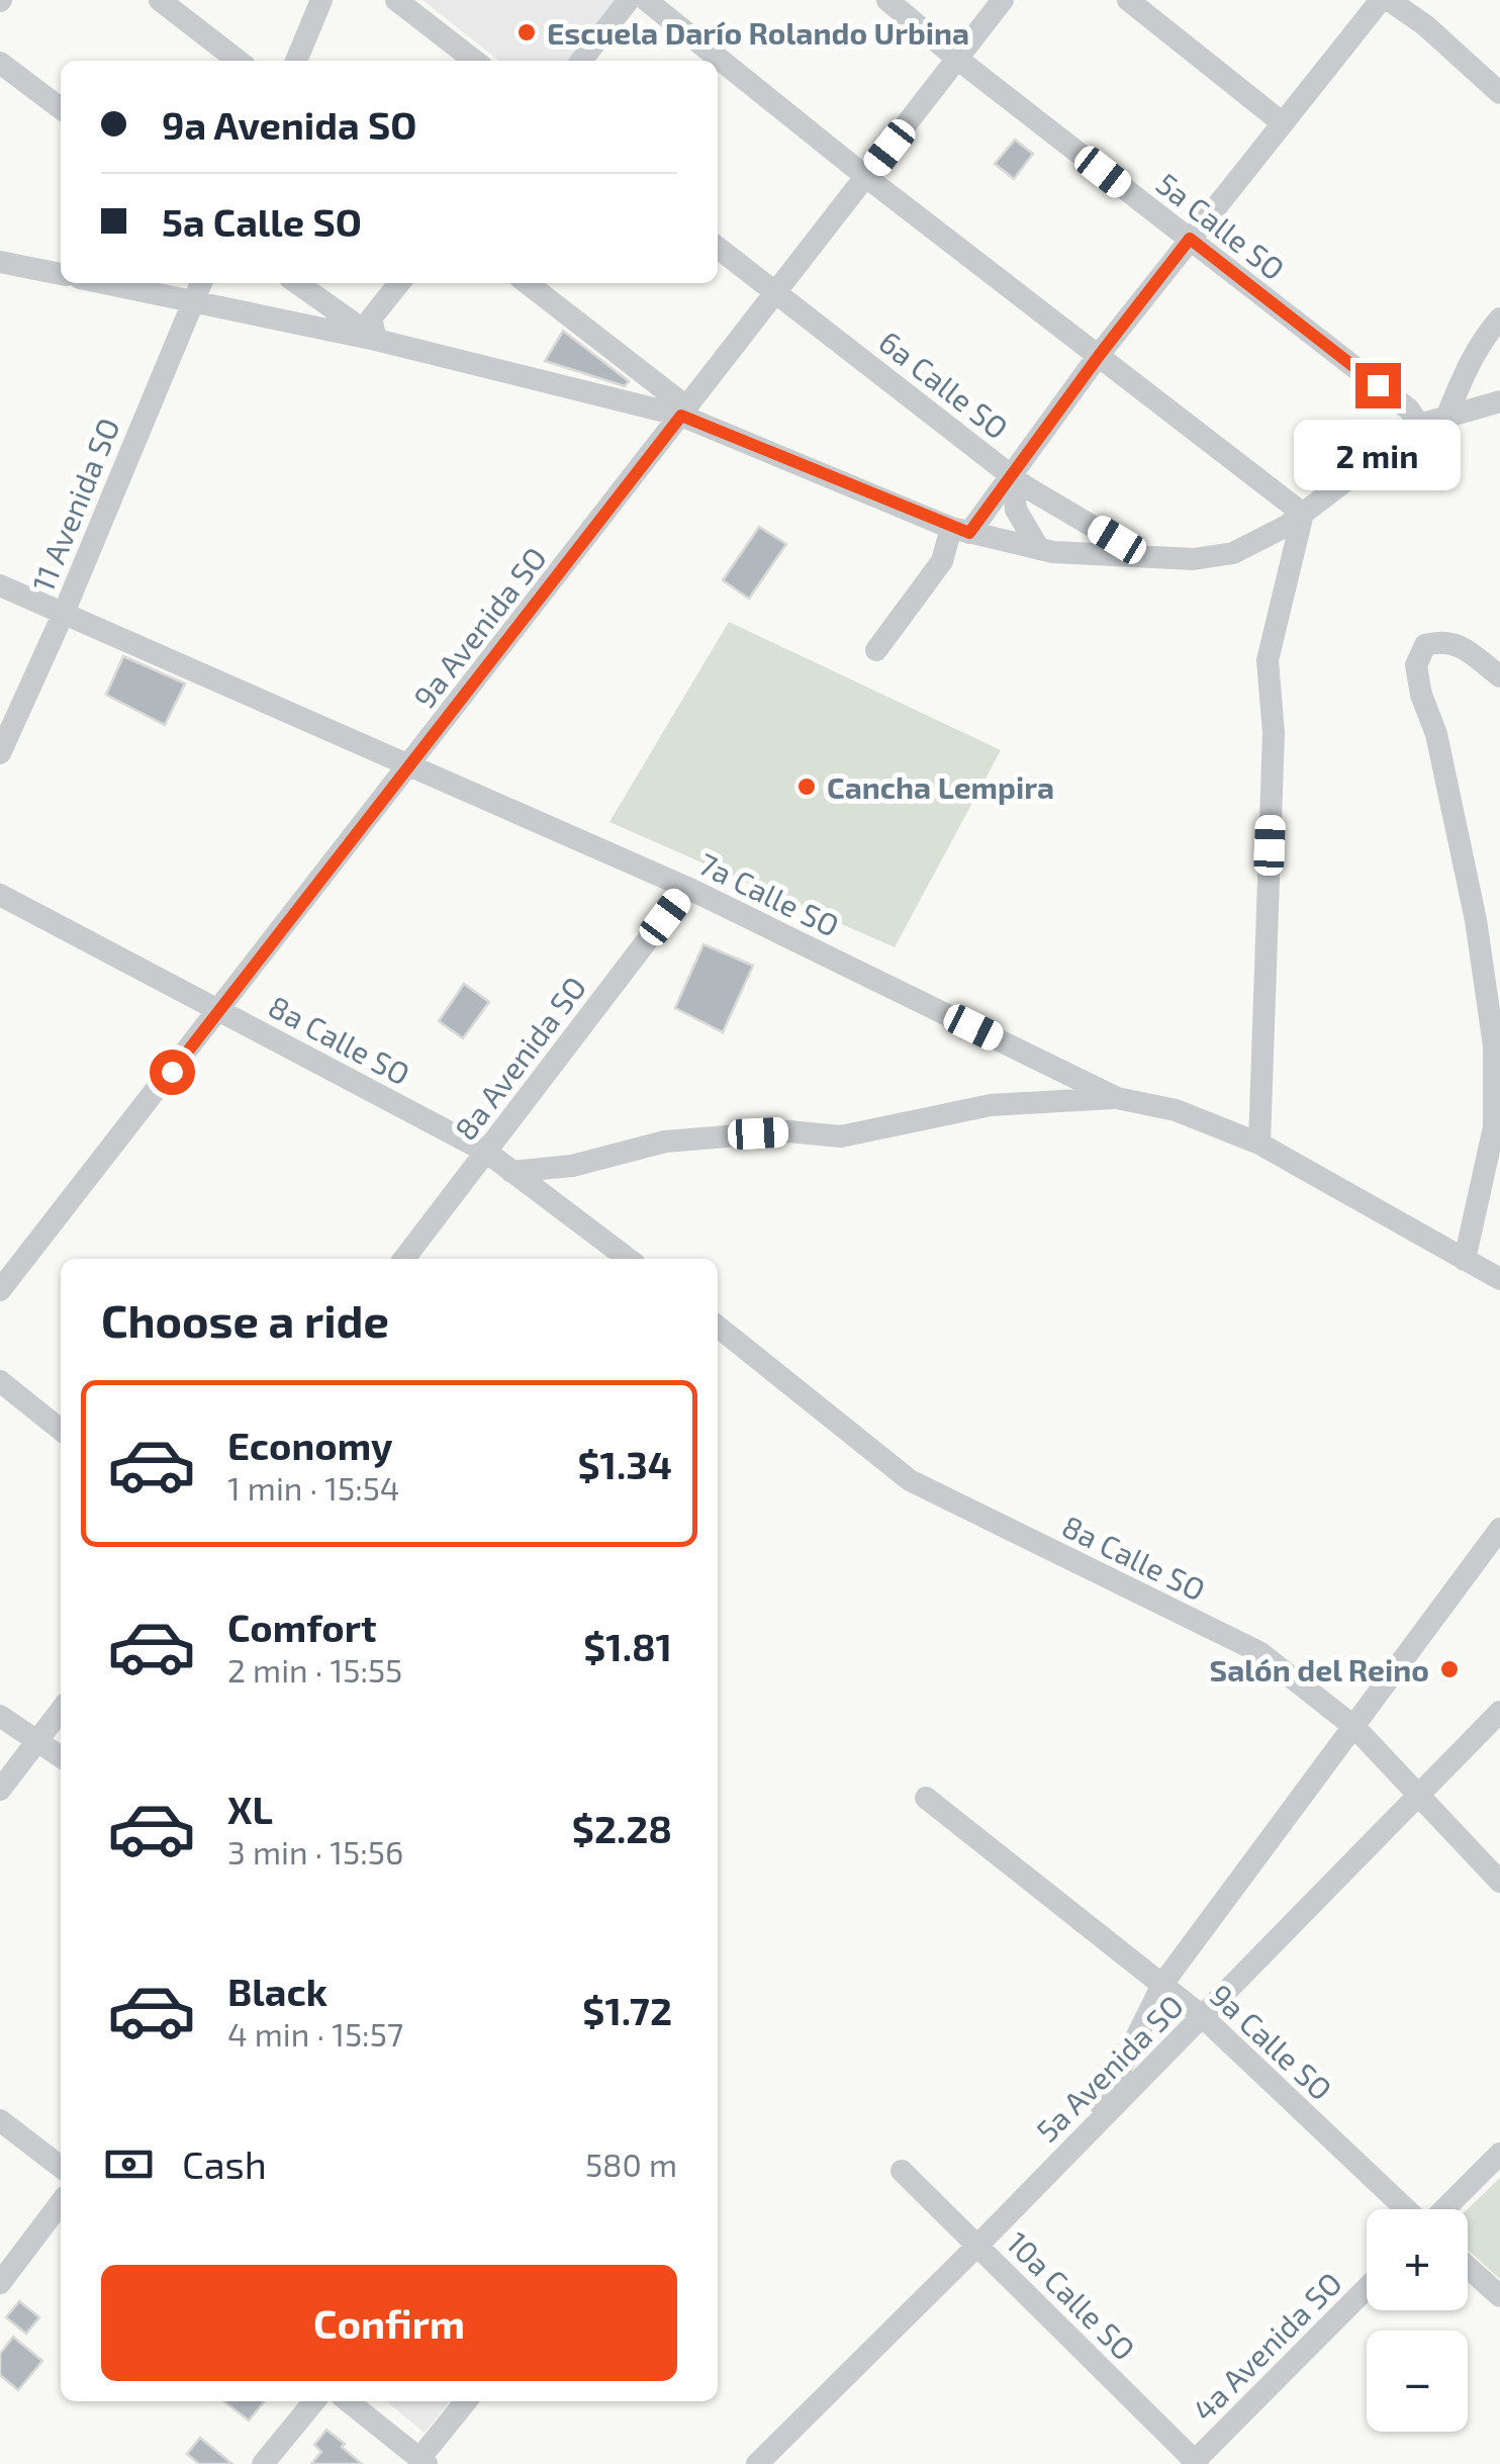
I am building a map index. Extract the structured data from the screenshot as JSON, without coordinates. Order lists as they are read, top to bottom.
{
  "streets": {
    "street": [
      "5a Calle SO",
      "6a Calle SO",
      "11 Avenida SO",
      "9a Avenida SO",
      "7a Calle SO",
      "8a Calle SO",
      "8a Avenida SO",
      "9a Calle SO",
      "5a Avenida SO",
      "10a Calle SO",
      "4a Avenida SO"
    ]
  },
  "crossings": [
    ["5a Calle SO", "9a Avenida SO"],
    ["6a Calle SO", "9a Avenida SO"],
    ["11 Avenida SO", "7a Calle SO"],
    ["9a Avenida SO", "7a Calle SO"],
    ["9a Avenida SO", "8a Calle SO"],
    ["7a Calle SO", "8a Avenida SO"],
    ["8a Calle SO", "8a Avenida SO"],
    ["8a Calle SO", "5a Avenida SO"],
    ["9a Calle SO", "5a Avenida SO"],
    ["5a Avenida SO", "10a Calle SO"],
    ["10a Calle SO", "4a Avenida SO"]
  ],
  "places": ["Escuela Darío Rolando Urbina", "Cancha Lempira", "Salón del Reino"],
  "page": {
    "banner": ["9a Avenida SO", "5a Calle SO"],
    "bubble": "2 min",
    "heading": "Choose a ride",
    "list": [
      {
        "name": "Economy",
        "note": "1 min · 15:54",
        "value": "$1.34"
      },
      {
        "name": "Comfort",
        "note": "2 min · 15:55",
        "value": "$1.81"
      },
      {
        "name": "XL",
        "note": "3 min · 15:56",
        "value": "$2.28"
      },
      {
        "name": "Black",
        "note": "4 min · 15:57",
        "value": "$1.72"
      }
    ],
    "pay": ["Cash", "580 m"],
    "map_buttons": ["+", "−"],
    "buttons": "Confirm"
  }
}
